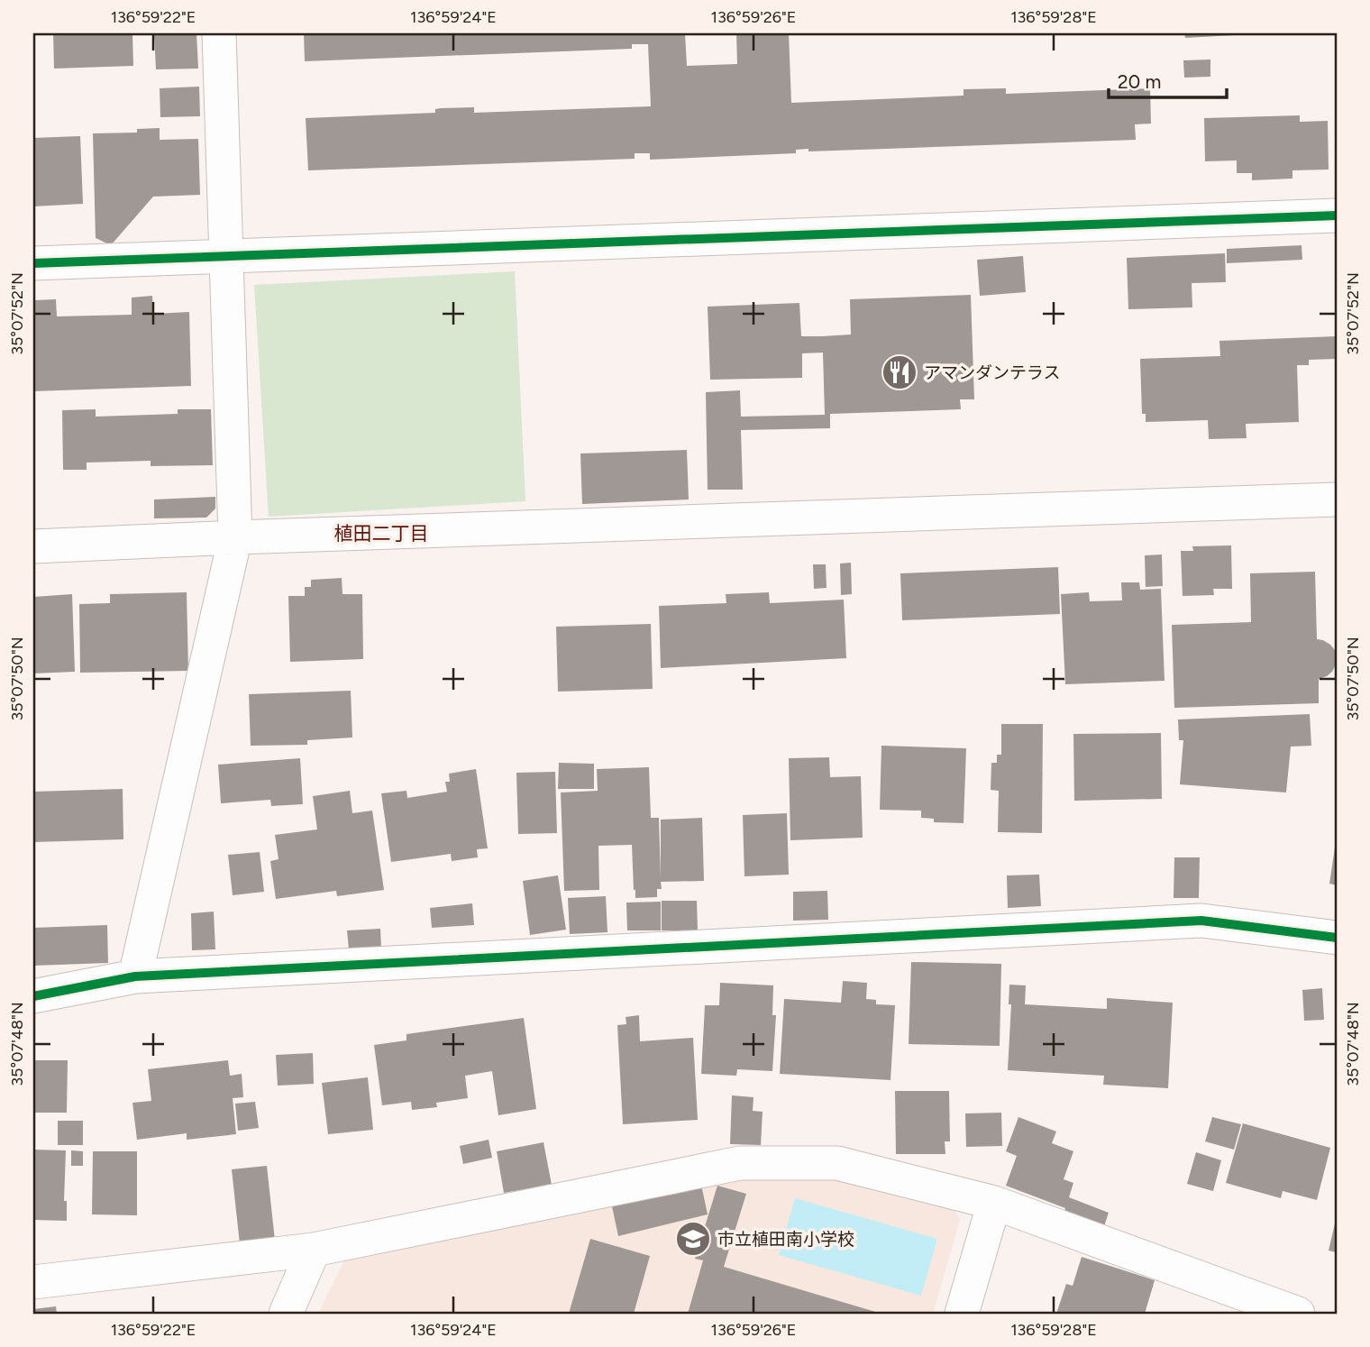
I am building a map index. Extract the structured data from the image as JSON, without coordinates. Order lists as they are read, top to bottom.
{
  "districts": ["植田二丁目"],
  "places": {
    "restaurant": ["アマンダンテラス"],
    "school or university": ["市立植田南小学校"]
  },
  "scale_bar": "20 m",
  "coordinates": [
    "136°59'22\"E",
    "136°59'24\"E",
    "136°59'26\"E",
    "136°59'28\"E",
    "35°07'52\"N",
    "35°07'50\"N",
    "35°07'48\"N"
  ]
}
